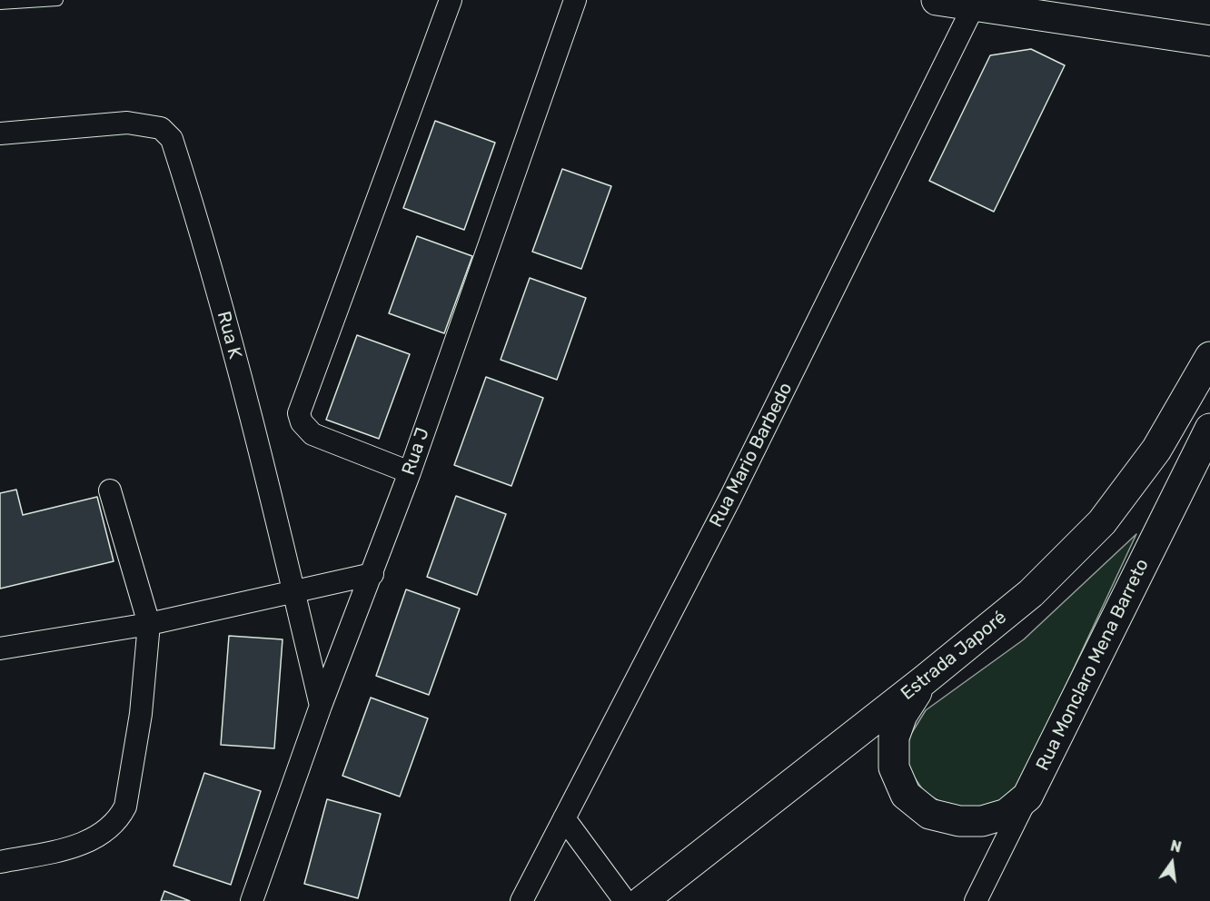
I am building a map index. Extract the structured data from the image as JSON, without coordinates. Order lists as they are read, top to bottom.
{
  "streets": {
    "main road": ["Estrada Japoré", "Rua Monclaro Mena Barreto"],
    "street": ["Rua K", "Rua J", "Rua Mario Barbedo"]
  },
  "crossings": [
    ["Rua K", "Rua J"]
  ],
  "north": "top"
}
